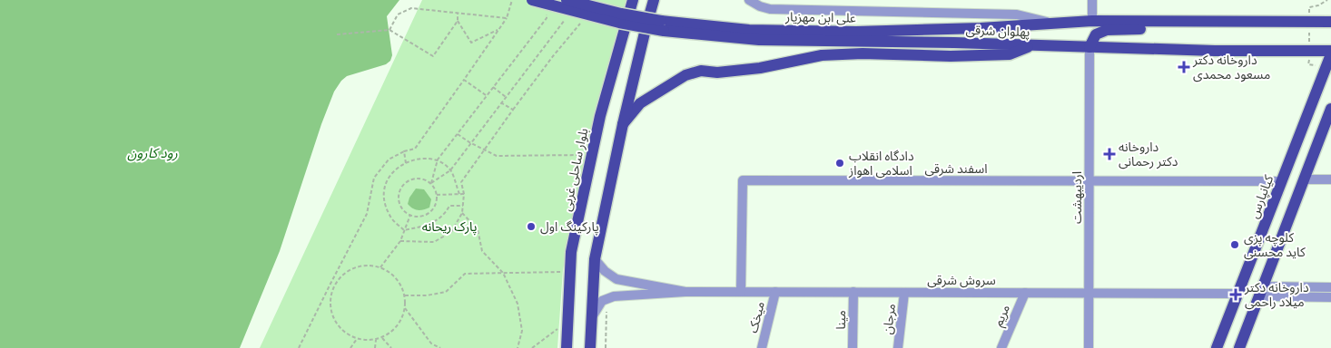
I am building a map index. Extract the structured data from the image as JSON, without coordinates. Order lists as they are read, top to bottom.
{
  "streets": {
    "main road": [
      "علی ابن مهزیار",
      "پهلوان شرقی",
      "بلوار ساحلی غربی",
      "کیانپارس"
    ],
    "street": [
      "اسفند شرقی",
      "اردیبهشت",
      "سروش شرقی",
      "مریم",
      "میخک",
      "مرجان",
      "مینا"
    ]
  },
  "crossings": [
    ["علی ابن مهزیار", "پهلوان شرقی"],
    ["پهلوان شرقی", "اردیبهشت"],
    ["اسفند شرقی", "کیانپارس"],
    ["اسفند شرقی", "اردیبهشت"],
    ["اسفند شرقی", "سروش شرقی"],
    ["کیانپارس", "سروش شرقی"],
    ["اردیبهشت", "سروش شرقی"],
    ["سروش شرقی", "مریم"],
    ["سروش شرقی", "میخک"],
    ["سروش شرقی", "مرجان"],
    ["سروش شرقی", "مینا"]
  ],
  "water": ["رود کارون"],
  "parks": ["پارک ریحانه"],
  "places": {
    "health": ["داروخانه دکتر مسعود محمدی", "داروخانه دکتر رحمانی", "داروخانه دکتر میلاد راحمی"],
    "other": ["دادگاه انقلاب اسلامی اهواز", "پارکینگ اول", "کلوچه پزی کاید محسنی"]
  }
}
